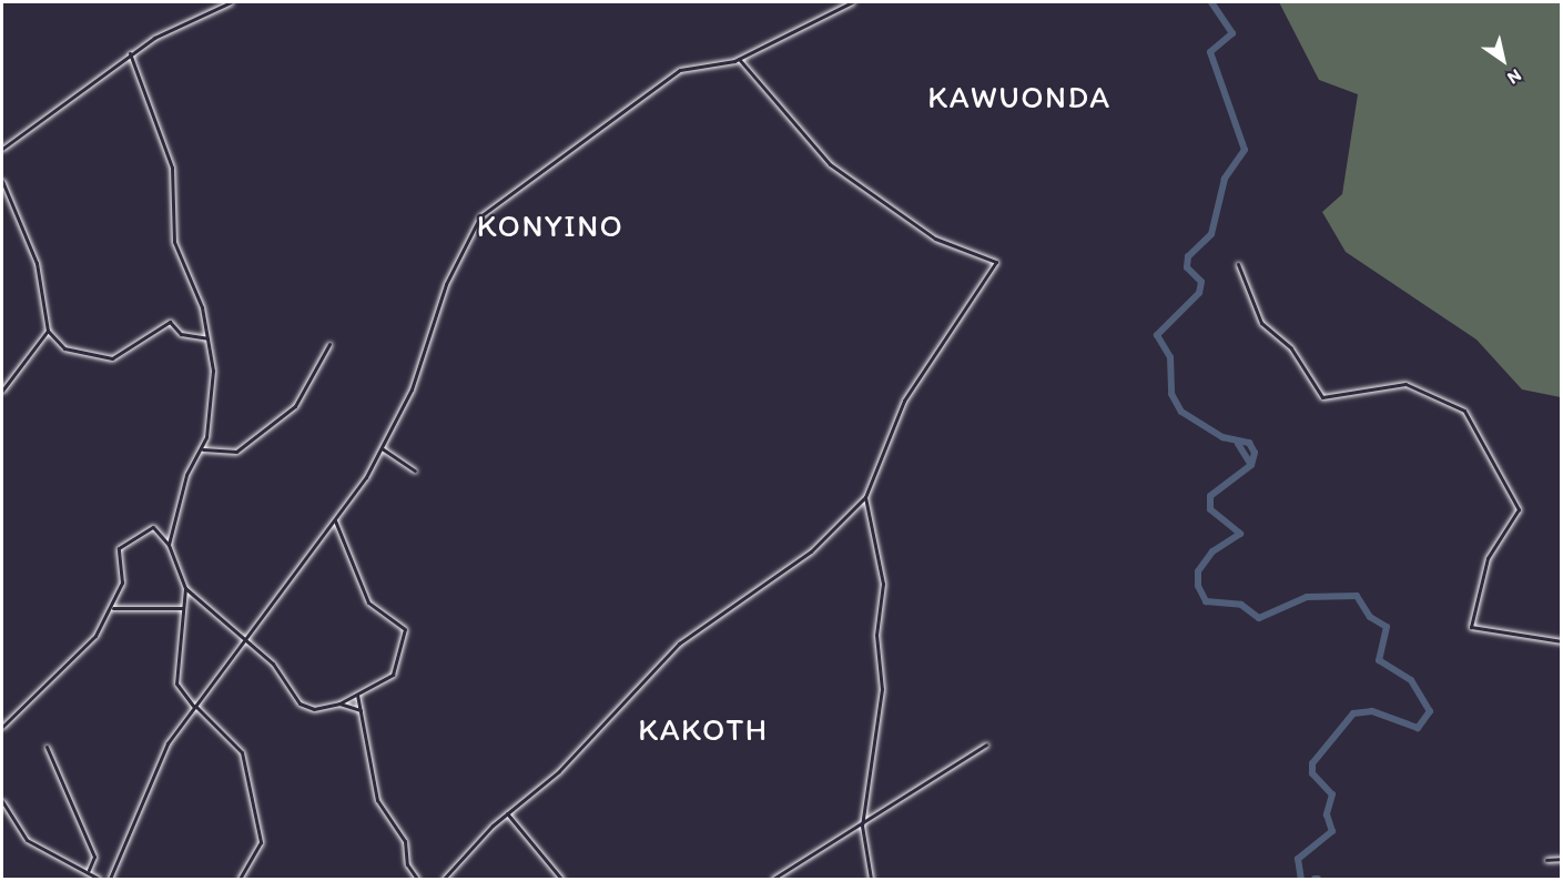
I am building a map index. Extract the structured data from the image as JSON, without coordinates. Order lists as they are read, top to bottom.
{
  "districts": ["KAWUONDA", "KONYINO", "KAKOTH"],
  "north": "bottom right"
}
